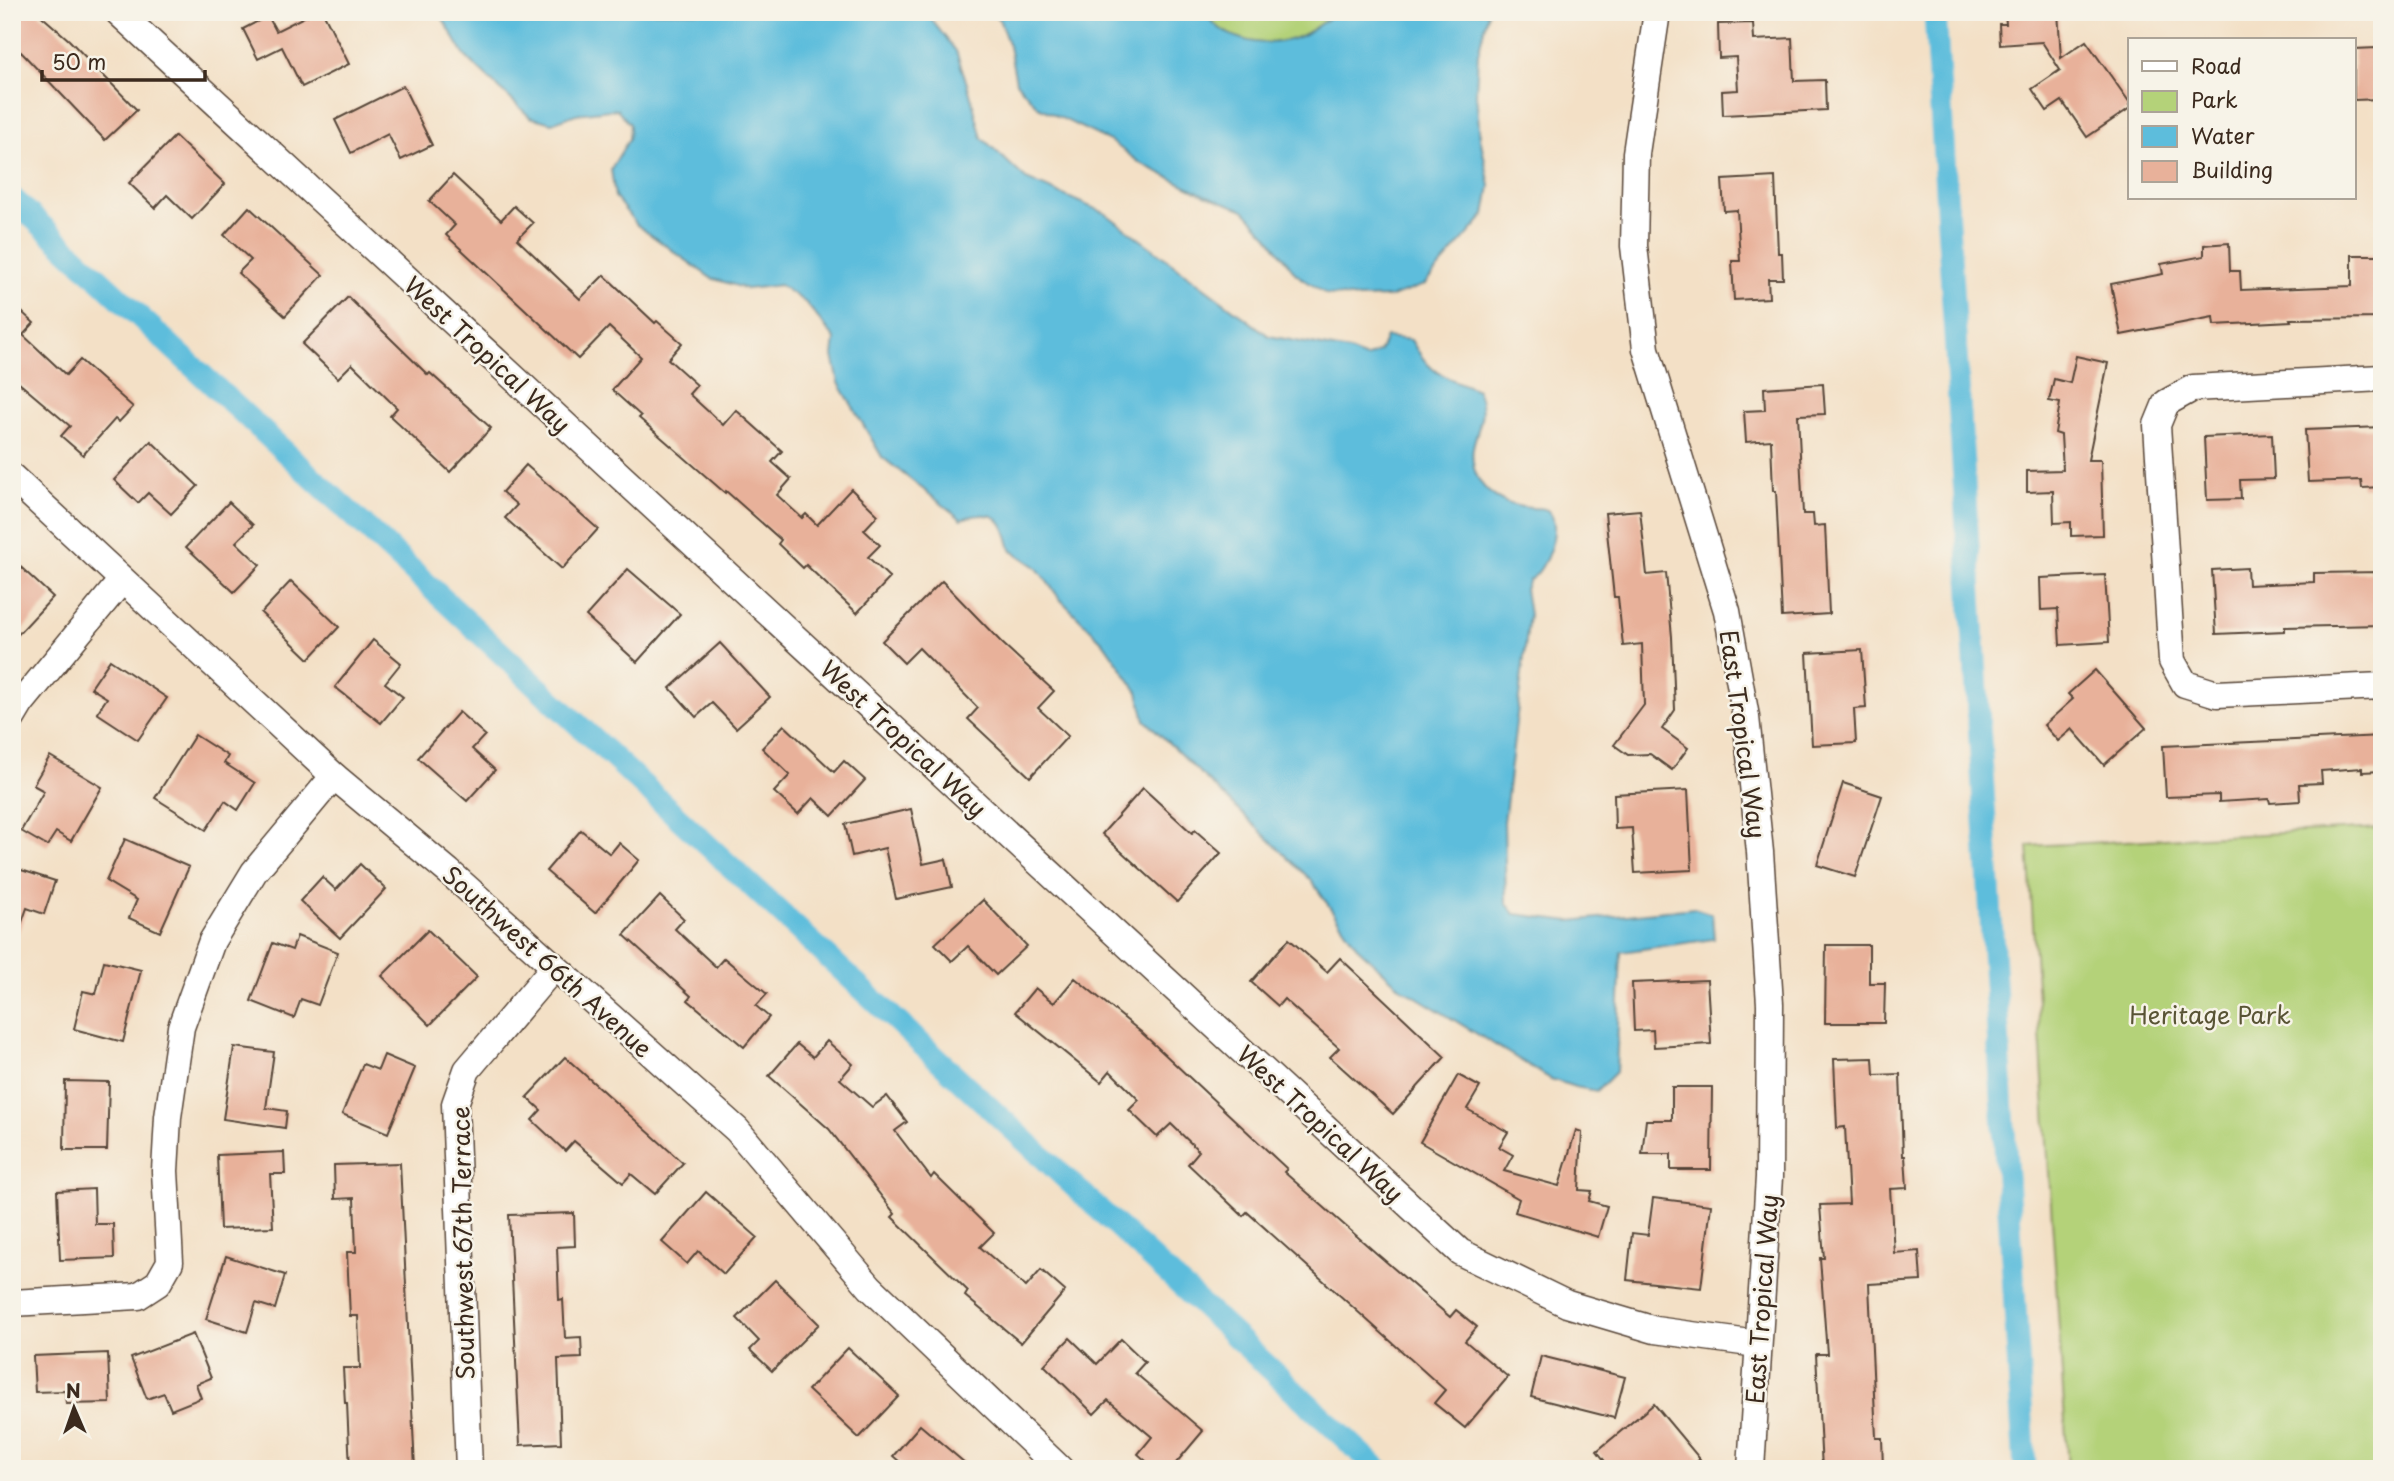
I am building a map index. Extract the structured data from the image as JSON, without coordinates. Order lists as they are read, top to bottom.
{
  "streets": {
    "street": [
      "West Tropical Way",
      "East Tropical Way",
      "Southwest 66th Avenue",
      "Southwest 67th Terrace"
    ]
  },
  "crossings": [
    ["West Tropical Way", "East Tropical Way"],
    ["Southwest 66th Avenue", "Southwest 67th Terrace"]
  ],
  "parks": ["Heritage Park"],
  "legend": [
    "Road",
    "Park",
    "Water",
    "Building"
  ],
  "scale_bar": "50 m",
  "north": "top"
}
